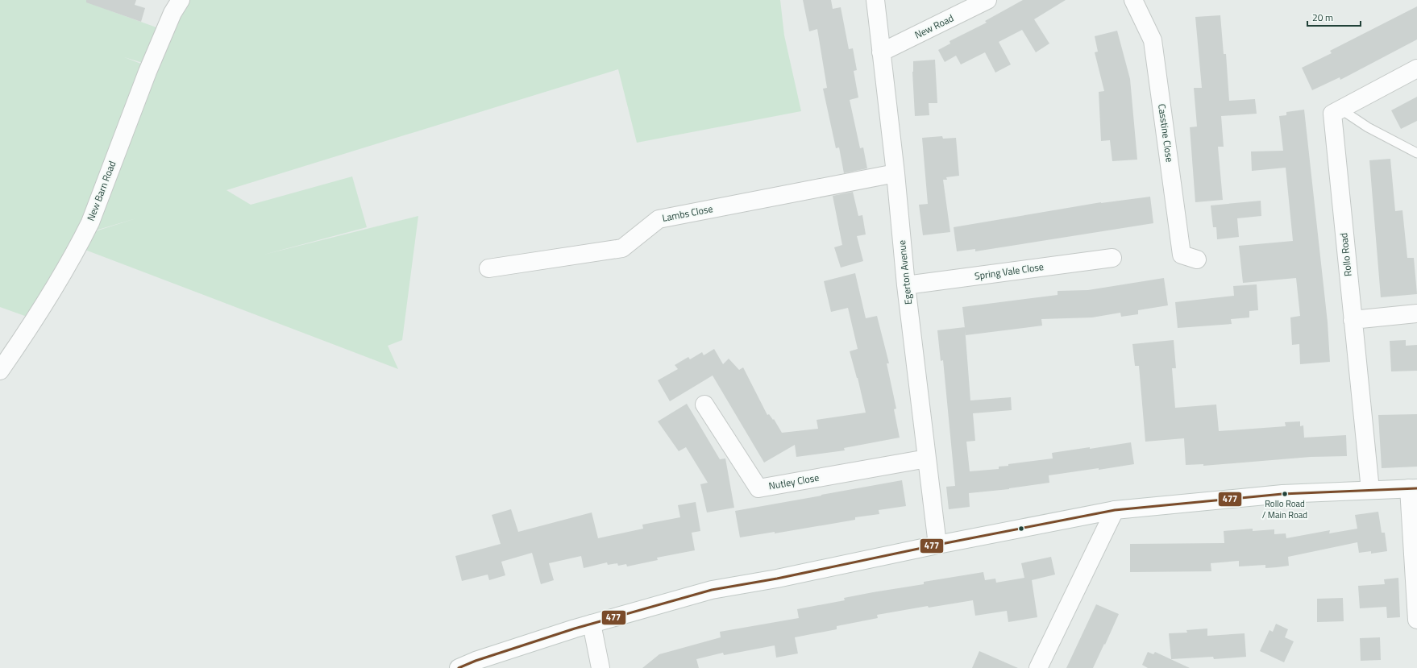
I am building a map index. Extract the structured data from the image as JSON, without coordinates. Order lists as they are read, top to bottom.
{
  "streets": {
    "street": [
      "New Road",
      "Casstine Close",
      "New Barn Road",
      "Lambs Close",
      "Rollo Road",
      "Spring Vale Close",
      "Egerton Avenue",
      "Nutley Close"
    ]
  },
  "crossings": [
    ["New Road", "Egerton Avenue"],
    ["Lambs Close", "Egerton Avenue"],
    ["Spring Vale Close", "Egerton Avenue"],
    ["Egerton Avenue", "Nutley Close"]
  ],
  "places": ["Rollo Road / Main Road"],
  "lines": ["transit line 477"],
  "scale_bar": "20 m"
}
